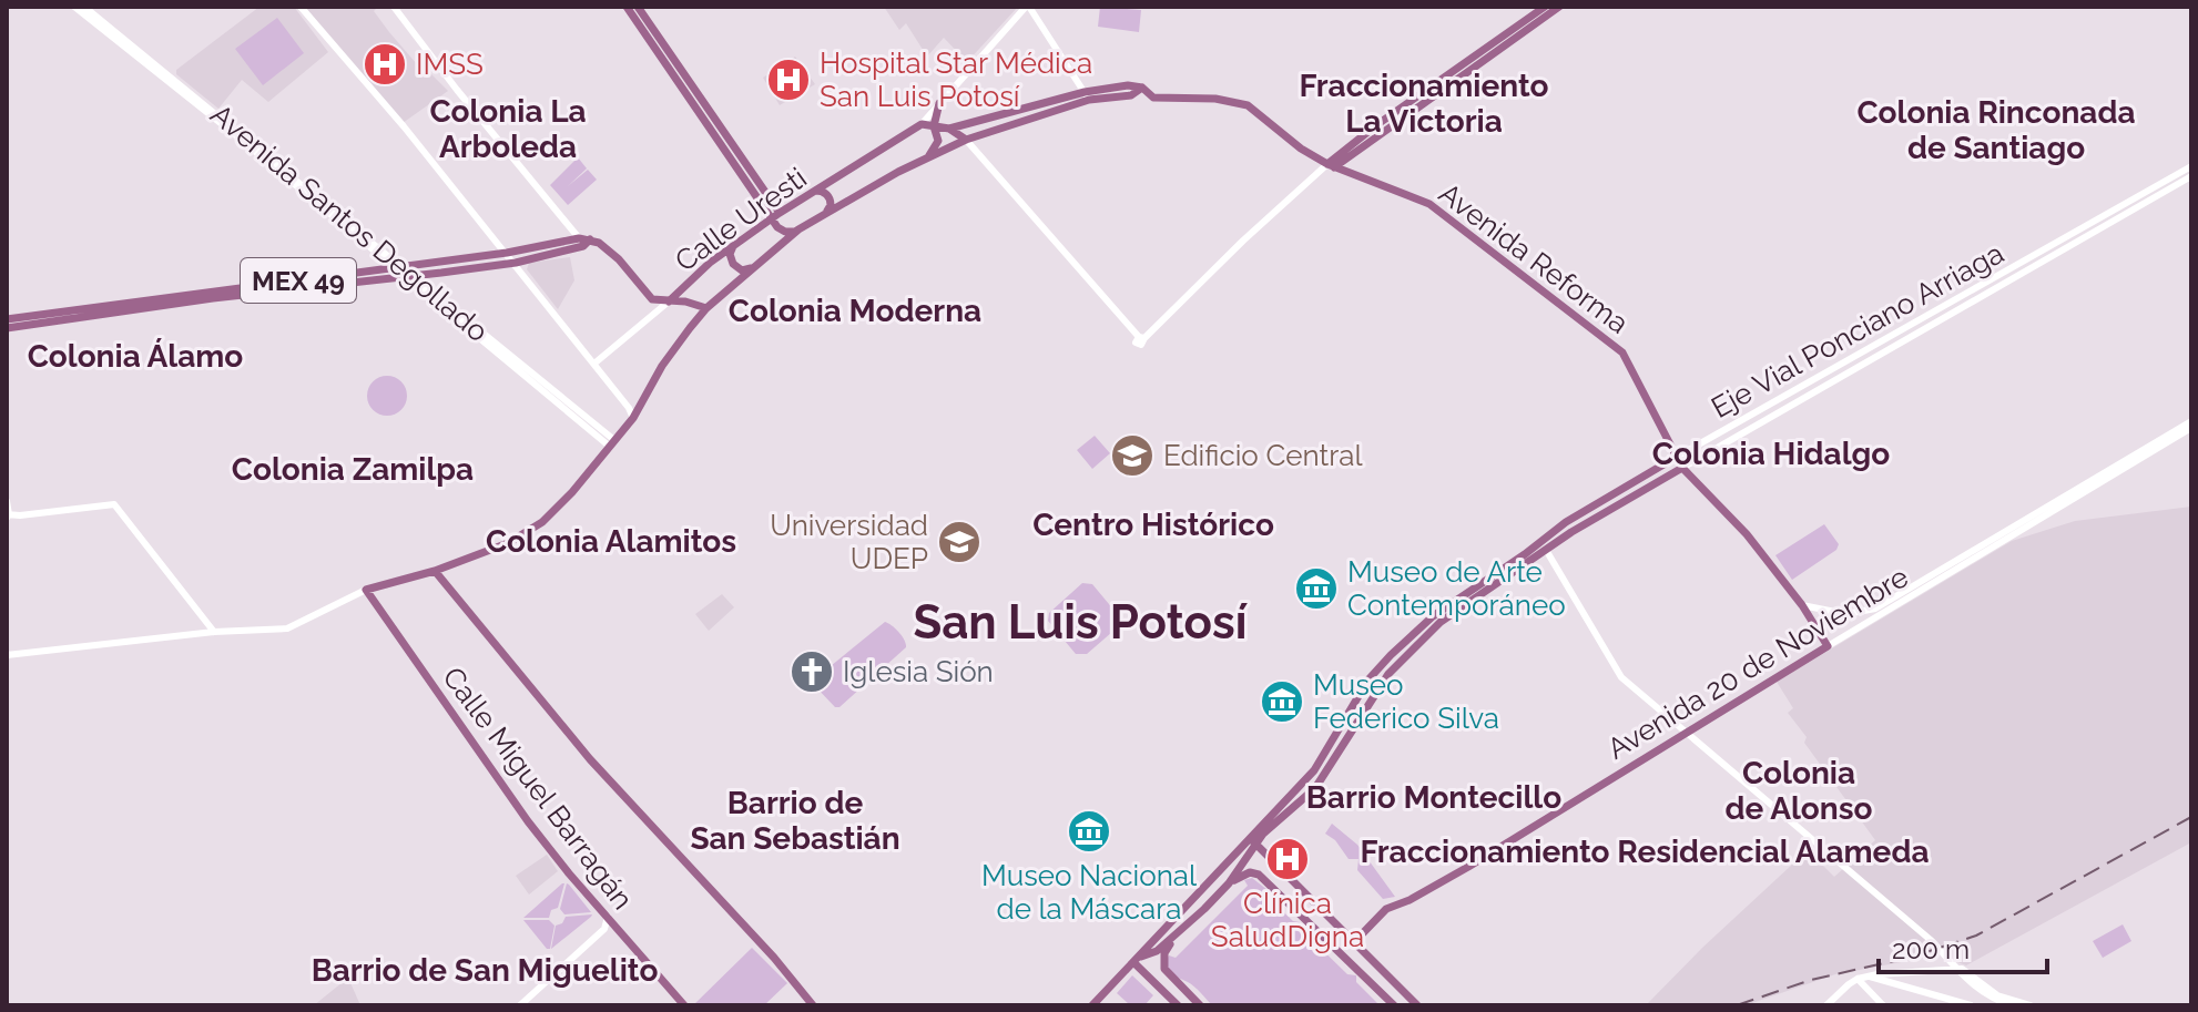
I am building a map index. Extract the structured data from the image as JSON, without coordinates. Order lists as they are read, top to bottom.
{
  "streets": {
    "main road": [
      "Calle Uresti",
      "Avenida Santos Degollado",
      "Avenida Reforma",
      "MEX 49",
      "Eje Vial Ponciano Arriaga",
      "Avenida 20 de Noviembre",
      "Calle Miguel Barragán"
    ]
  },
  "crossings": [
    ["Avenida Santos Degollado", "Avenida Reforma"],
    ["Avenida Santos Degollado", "MEX 49"],
    ["Avenida Reforma", "Eje Vial Ponciano Arriaga"],
    ["Avenida Reforma", "Avenida 20 de Noviembre"],
    ["Avenida Reforma", "Calle Miguel Barragán"]
  ],
  "districts": [
    "Fraccionamiento La Victoria",
    "Colonia La Arboleda",
    "Colonia Rinconada de Santiago",
    "Colonia Moderna",
    "Colonia Álamo",
    "Colonia Hidalgo",
    "Colonia Zamilpa",
    "Centro Histórico",
    "Colonia Alamitos",
    "San Luis Potosí",
    "Colonia de Alonso",
    "Barrio Montecillo",
    "Barrio de San Sebastián",
    "Fraccionamiento Residencial Alameda",
    "Barrio de San Miguelito"
  ],
  "places": {
    "hospital": ["IMSS", "Hospital Star Médica San Luis Potosí", "Clínica SaludDigna"],
    "school or university": ["Edificio Central", "Universidad UDEP"],
    "museum": ["Museo de Arte Contemporáneo", "Museo Federico Silva", "Museo Nacional de la Máscara"],
    "church": ["Iglesia Sión"]
  },
  "scale_bar": "200 m"
}
